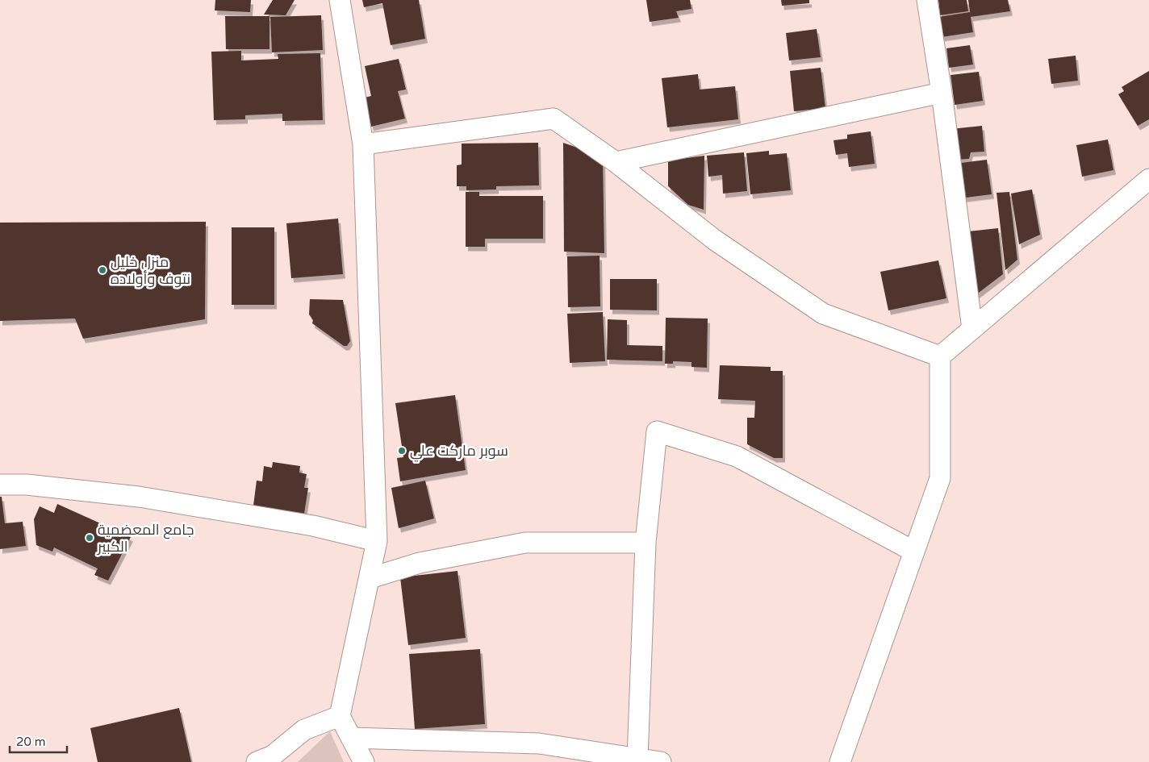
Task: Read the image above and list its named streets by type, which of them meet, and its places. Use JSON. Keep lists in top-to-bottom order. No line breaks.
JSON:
{"places":["منزل خليل نتوف وأولاده","سوبر ماركت علي","جامع المعضمية الكبير"],"scale_bar":"20 m"}
